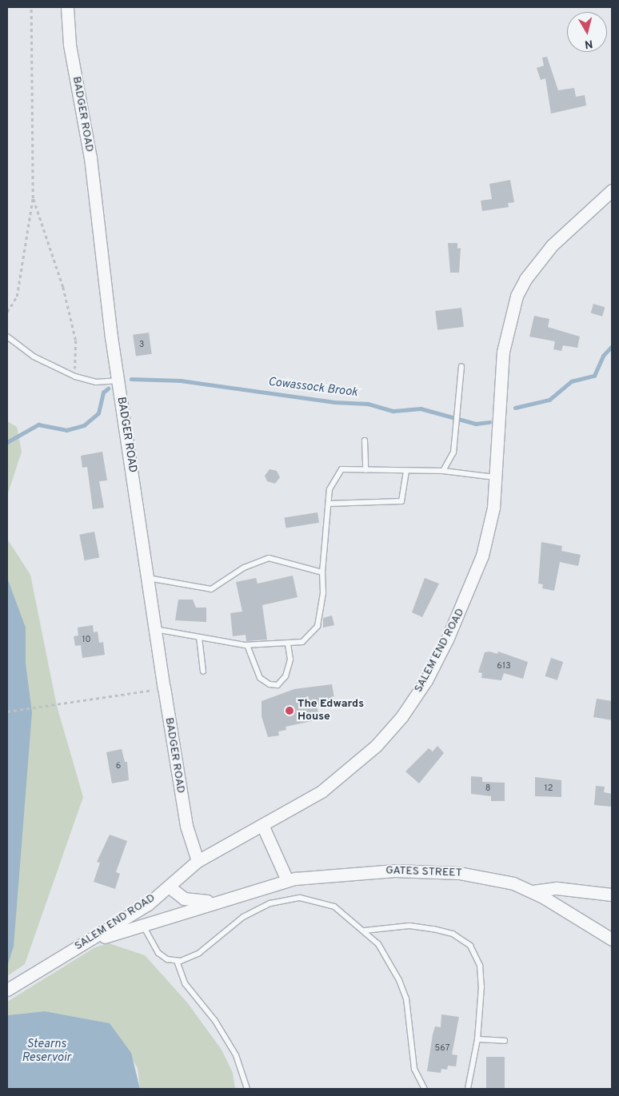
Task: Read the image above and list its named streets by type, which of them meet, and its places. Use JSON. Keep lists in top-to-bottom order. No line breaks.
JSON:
{"streets":{"street":["BADGER ROAD","SALEM END ROAD","GATES STREET"]},"crossings":[["BADGER ROAD","SALEM END ROAD"],["SALEM END ROAD","GATES STREET"]],"water":["Cowassock Brook","Stearns Reservoir"],"places":["The Edwards House"],"house_numbers":["3","10","613","6","8","12","567"],"north":"bottom"}
